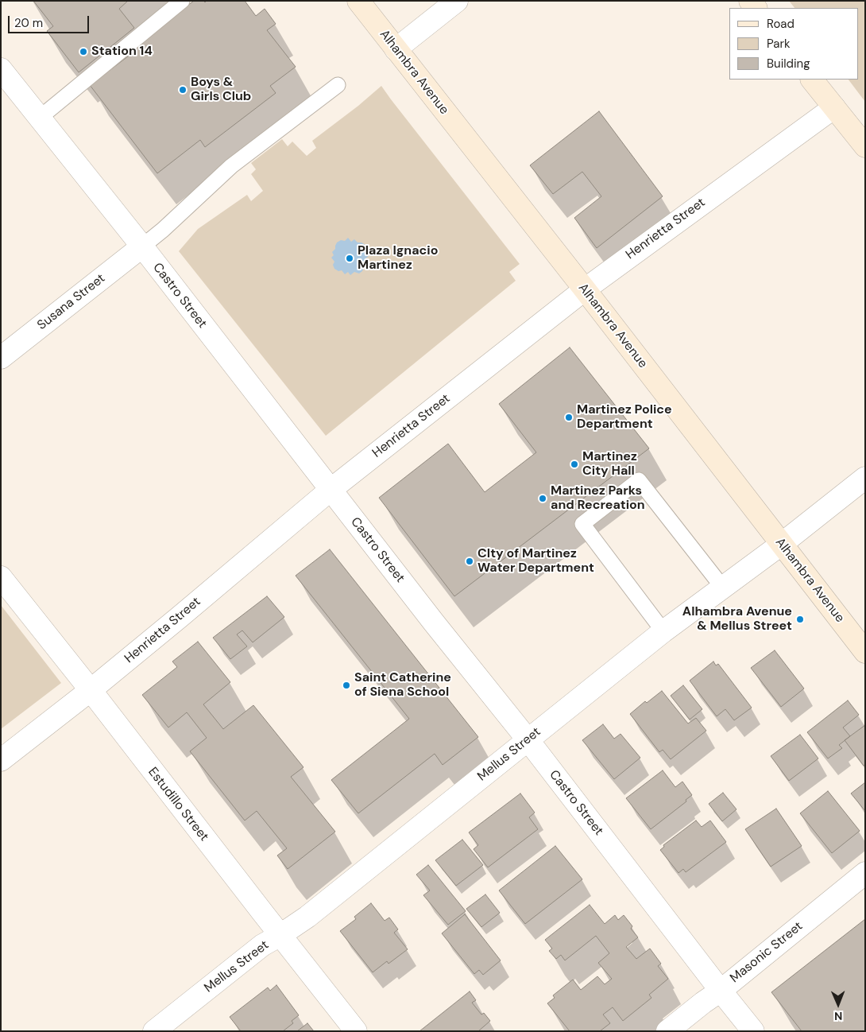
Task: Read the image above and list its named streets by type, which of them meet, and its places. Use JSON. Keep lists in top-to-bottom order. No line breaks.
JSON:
{"streets":{"main road":["Alhambra Avenue"],"street":["Henrietta Street","Castro Street","Susana Street","Mellus Street","Estudillo Street","Masonic Street"]},"crossings":[["Alhambra Avenue","Henrietta Street"],["Alhambra Avenue","Mellus Street"],["Henrietta Street","Castro Street"],["Henrietta Street","Estudillo Street"],["Castro Street","Susana Street"],["Castro Street","Mellus Street"],["Castro Street","Masonic Street"],["Mellus Street","Estudillo Street"]],"places":["Station 14","Boys & Girls Club","Plaza Ignacio Martinez","Martinez Police Department","Martinez City Hall","Martinez Parks and Recreation","CIty of Martinez Water Department","Alhambra Avenue & Mellus Street","Saint Catherine of Siena School"],"legend":["Road","Park","Building"],"scale_bar":"20 m","north":"bottom"}
